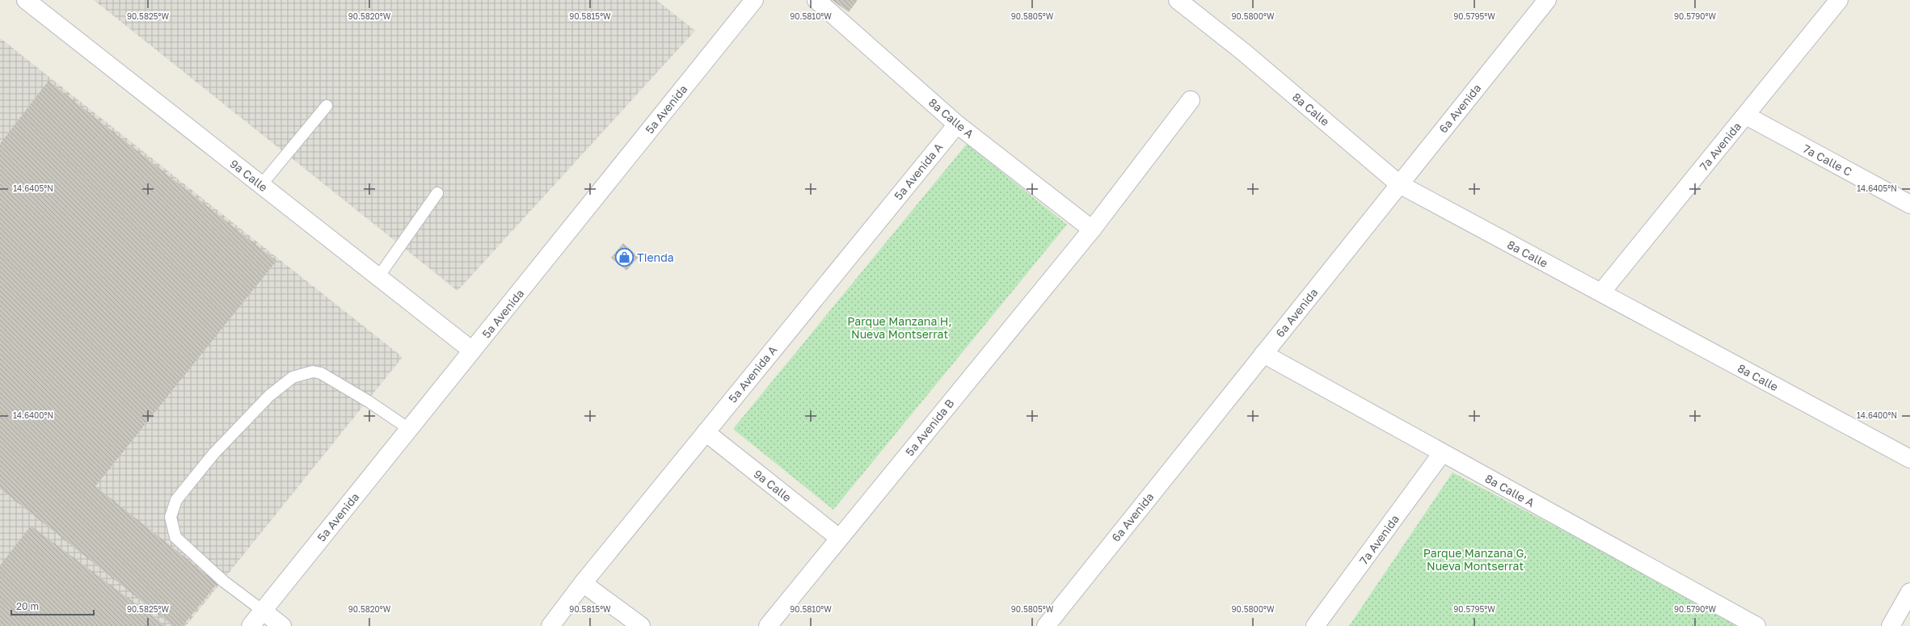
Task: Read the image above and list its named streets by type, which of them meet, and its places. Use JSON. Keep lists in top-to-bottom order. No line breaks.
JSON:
{"streets":{"street":["6a Avenida","5a Avenida","8a Calle","8a Calle A","7a Avenida","7a Calle C","5a Avenida A","9a Calle","5a Avenida B"]},"crossings":[["6a Avenida","8a Calle"],["6a Avenida","8a Calle A"],["5a Avenida","9a Calle"],["8a Calle","7a Avenida"],["8a Calle A","7a Avenida"],["8a Calle A","5a Avenida A"],["8a Calle A","5a Avenida B"],["7a Avenida","7a Calle C"],["5a Avenida A","9a Calle"],["9a Calle","5a Avenida B"]],"parks":["Parque Manzana H, Nueva Montserrat","Parque Manzana G, Nueva Montserrat"],"places":{"shop":["Tienda"]},"scale_bar":"20 m","coordinates":["90.5825°W","90.5820°W","90.5815°W","90.5810°W","90.5805°W","90.5800°W","90.5795°W","90.5790°W","14.6405°N","14.6400°N"]}
